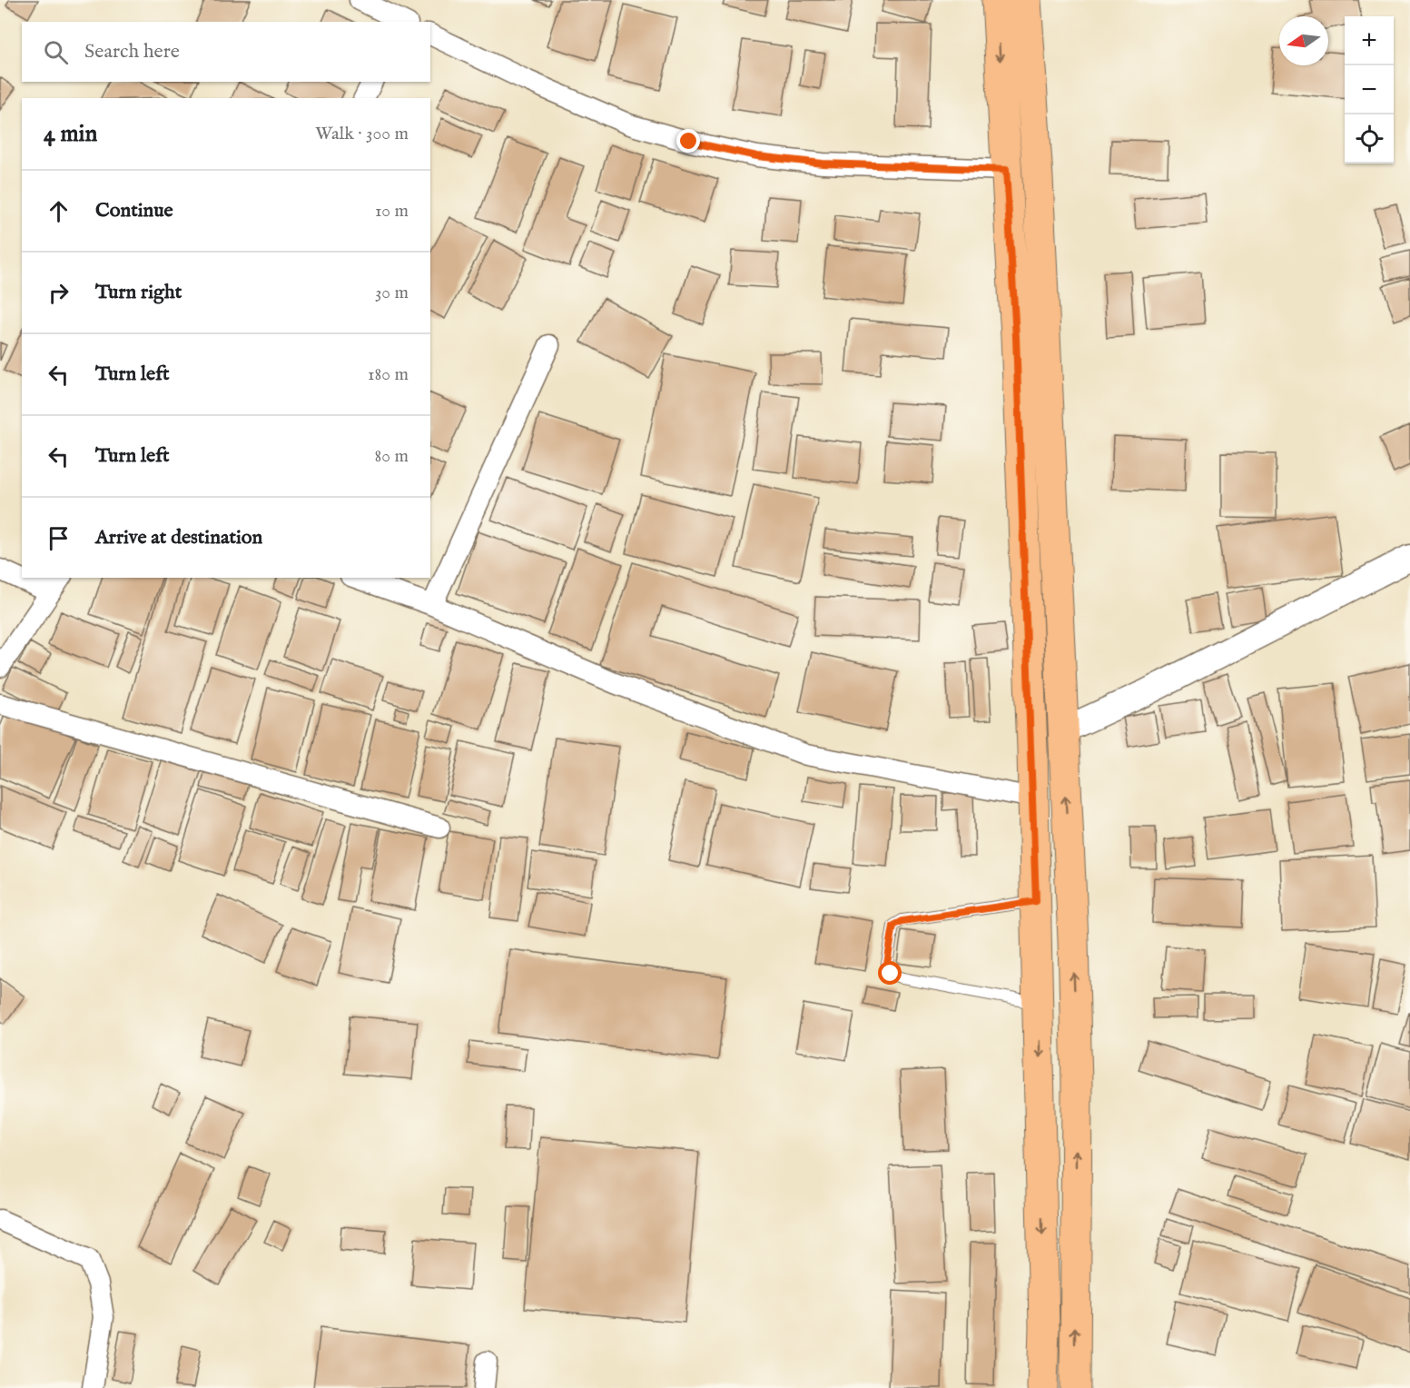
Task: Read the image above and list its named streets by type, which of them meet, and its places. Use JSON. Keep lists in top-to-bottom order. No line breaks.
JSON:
{"north":"left","page":{"map_buttons":["+","−"],"search":"Search here","heading":["4 min","Walk · 300 m"],"list":[["Continue","10 m"],["Turn right","30 m"],["Turn left","180 m"],["Turn left","80 m"],"Arrive at destination"]}}
